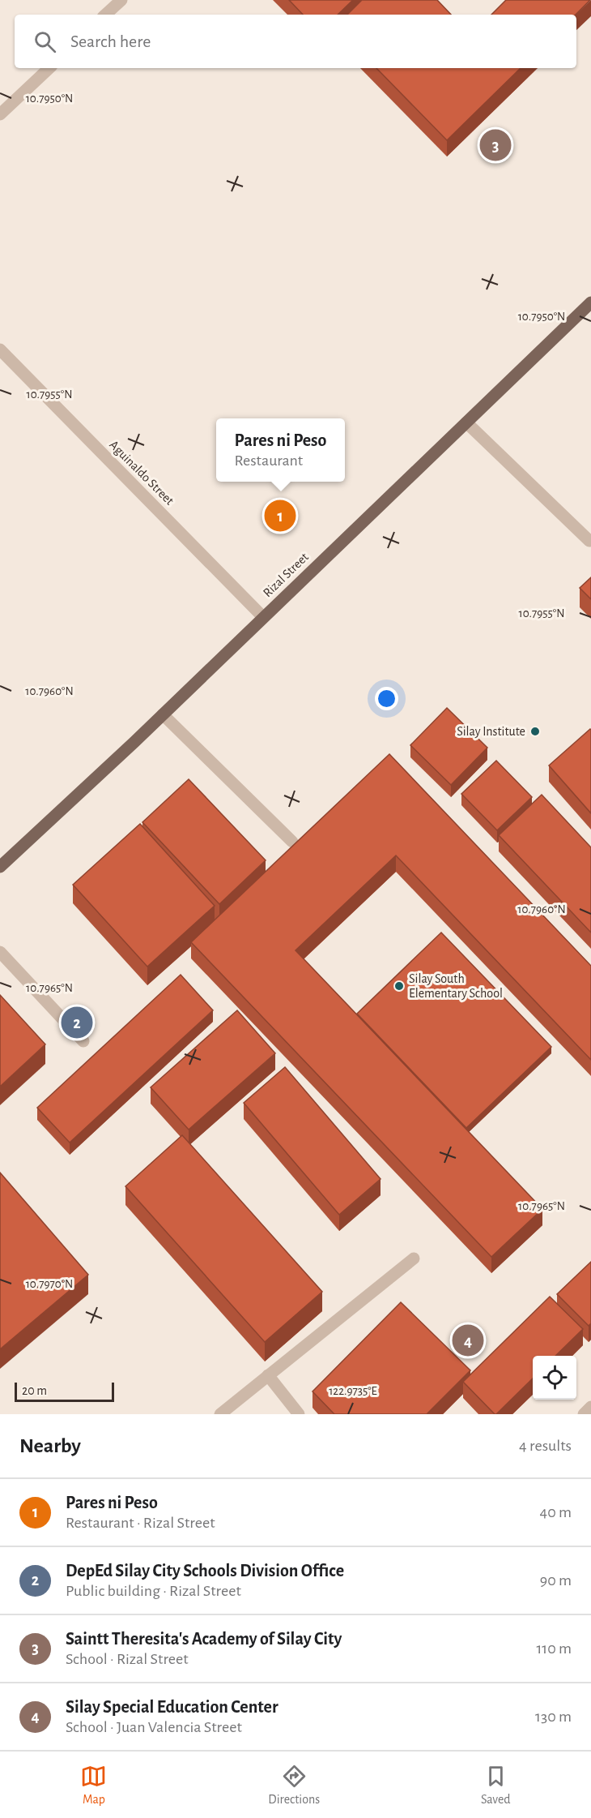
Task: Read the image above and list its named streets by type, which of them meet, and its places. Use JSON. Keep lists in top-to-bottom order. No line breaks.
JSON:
{"streets":{"main road":["Rizal Street"],"street":["Aguinaldo Street"]},"crossings":[["Aguinaldo Street","Rizal Street"]],"places":["Silay Institute","Silay South Elementary School"],"scale_bar":"20 m","page":{"search":"Search here","pins":["3","1","2","4"],"popup":["Pares ni Peso","Restaurant"],"scale":"20 m","heading":["Nearby","4 results"],"list":[{"mark":"1","name":"Pares ni Peso","note":"Restaurant · Rizal Street","value":"40 m"},{"mark":"2","name":"DepEd Silay City Schools Division Office","note":"Public building · Rizal Street","value":"90 m"},{"mark":"3","name":"Saintt Theresita's Academy of Silay City","note":"School · Rizal Street","value":"110 m"},{"mark":"4","name":"Silay Special Education Center","note":"School · Juan Valencia Street","value":"130 m"}],"nav":["Map","Directions","Saved"]},"coordinates":["10.7950°N","10.7955°N","10.7960°N","10.7965°N","10.7970°N","122.9735°E"]}
